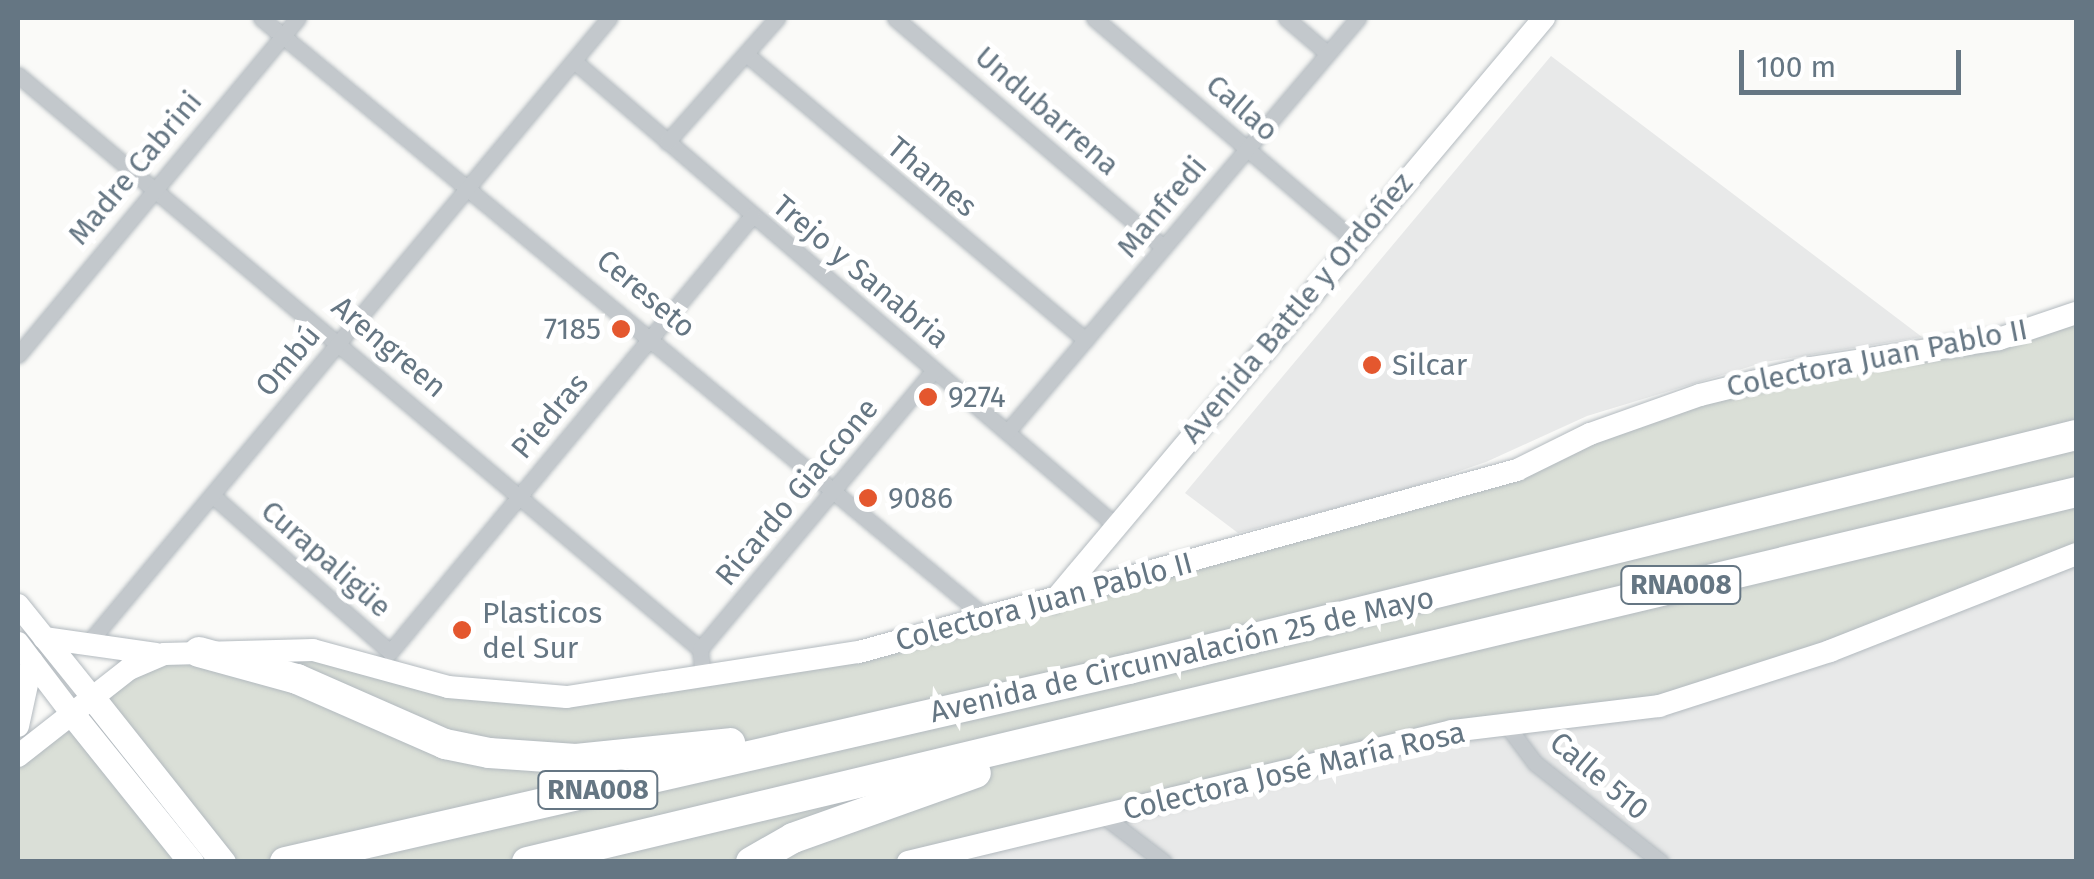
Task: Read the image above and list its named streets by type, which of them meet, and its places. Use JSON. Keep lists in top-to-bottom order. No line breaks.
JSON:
{"streets":{"highway":["RNA008","Avenida de Circunvalación 25 de Mayo"],"main road":["Avenida Battle y Ordoñez","Colectora Juan Pablo II","Colectora José María Rosa"],"street":["Callao","Undubarrena","Madre Cabrini","Thames","Manfredi","Trejo y Sanabria","Cereseto","Arengreen","Ombú","Piedras","Ricardo Giaccone","Curapaligüe","Calle 510"]},"crossings":[["Callao","Manfredi"],["Callao","Avenida Battle y Ordoñez"],["Undubarrena","Manfredi"],["Madre Cabrini","Cereseto"],["Madre Cabrini","Arengreen"],["Thames","Manfredi"],["Manfredi","Trejo y Sanabria"],["Trejo y Sanabria","Avenida Battle y Ordoñez"],["Trejo y Sanabria","Ombú"],["Trejo y Sanabria","Piedras"],["Trejo y Sanabria","Ricardo Giaccone"],["Cereseto","Colectora Juan Pablo II"],["Cereseto","Ombú"],["Cereseto","Piedras"],["Cereseto","Ricardo Giaccone"],["Avenida Battle y Ordoñez","Colectora Juan Pablo II"],["Arengreen","Ombú"],["Arengreen","Piedras"],["Arengreen","Ricardo Giaccone"],["Colectora Juan Pablo II","Piedras"],["Colectora Juan Pablo II","Curapaligüe"],["Ombú","Curapaligüe"],["Piedras","Curapaligüe"],["Colectora José María Rosa","Calle 510"]],"places":["7185","Silcar","9274","9086","Plasticos del Sur"],"scale_bar":"100 m"}
